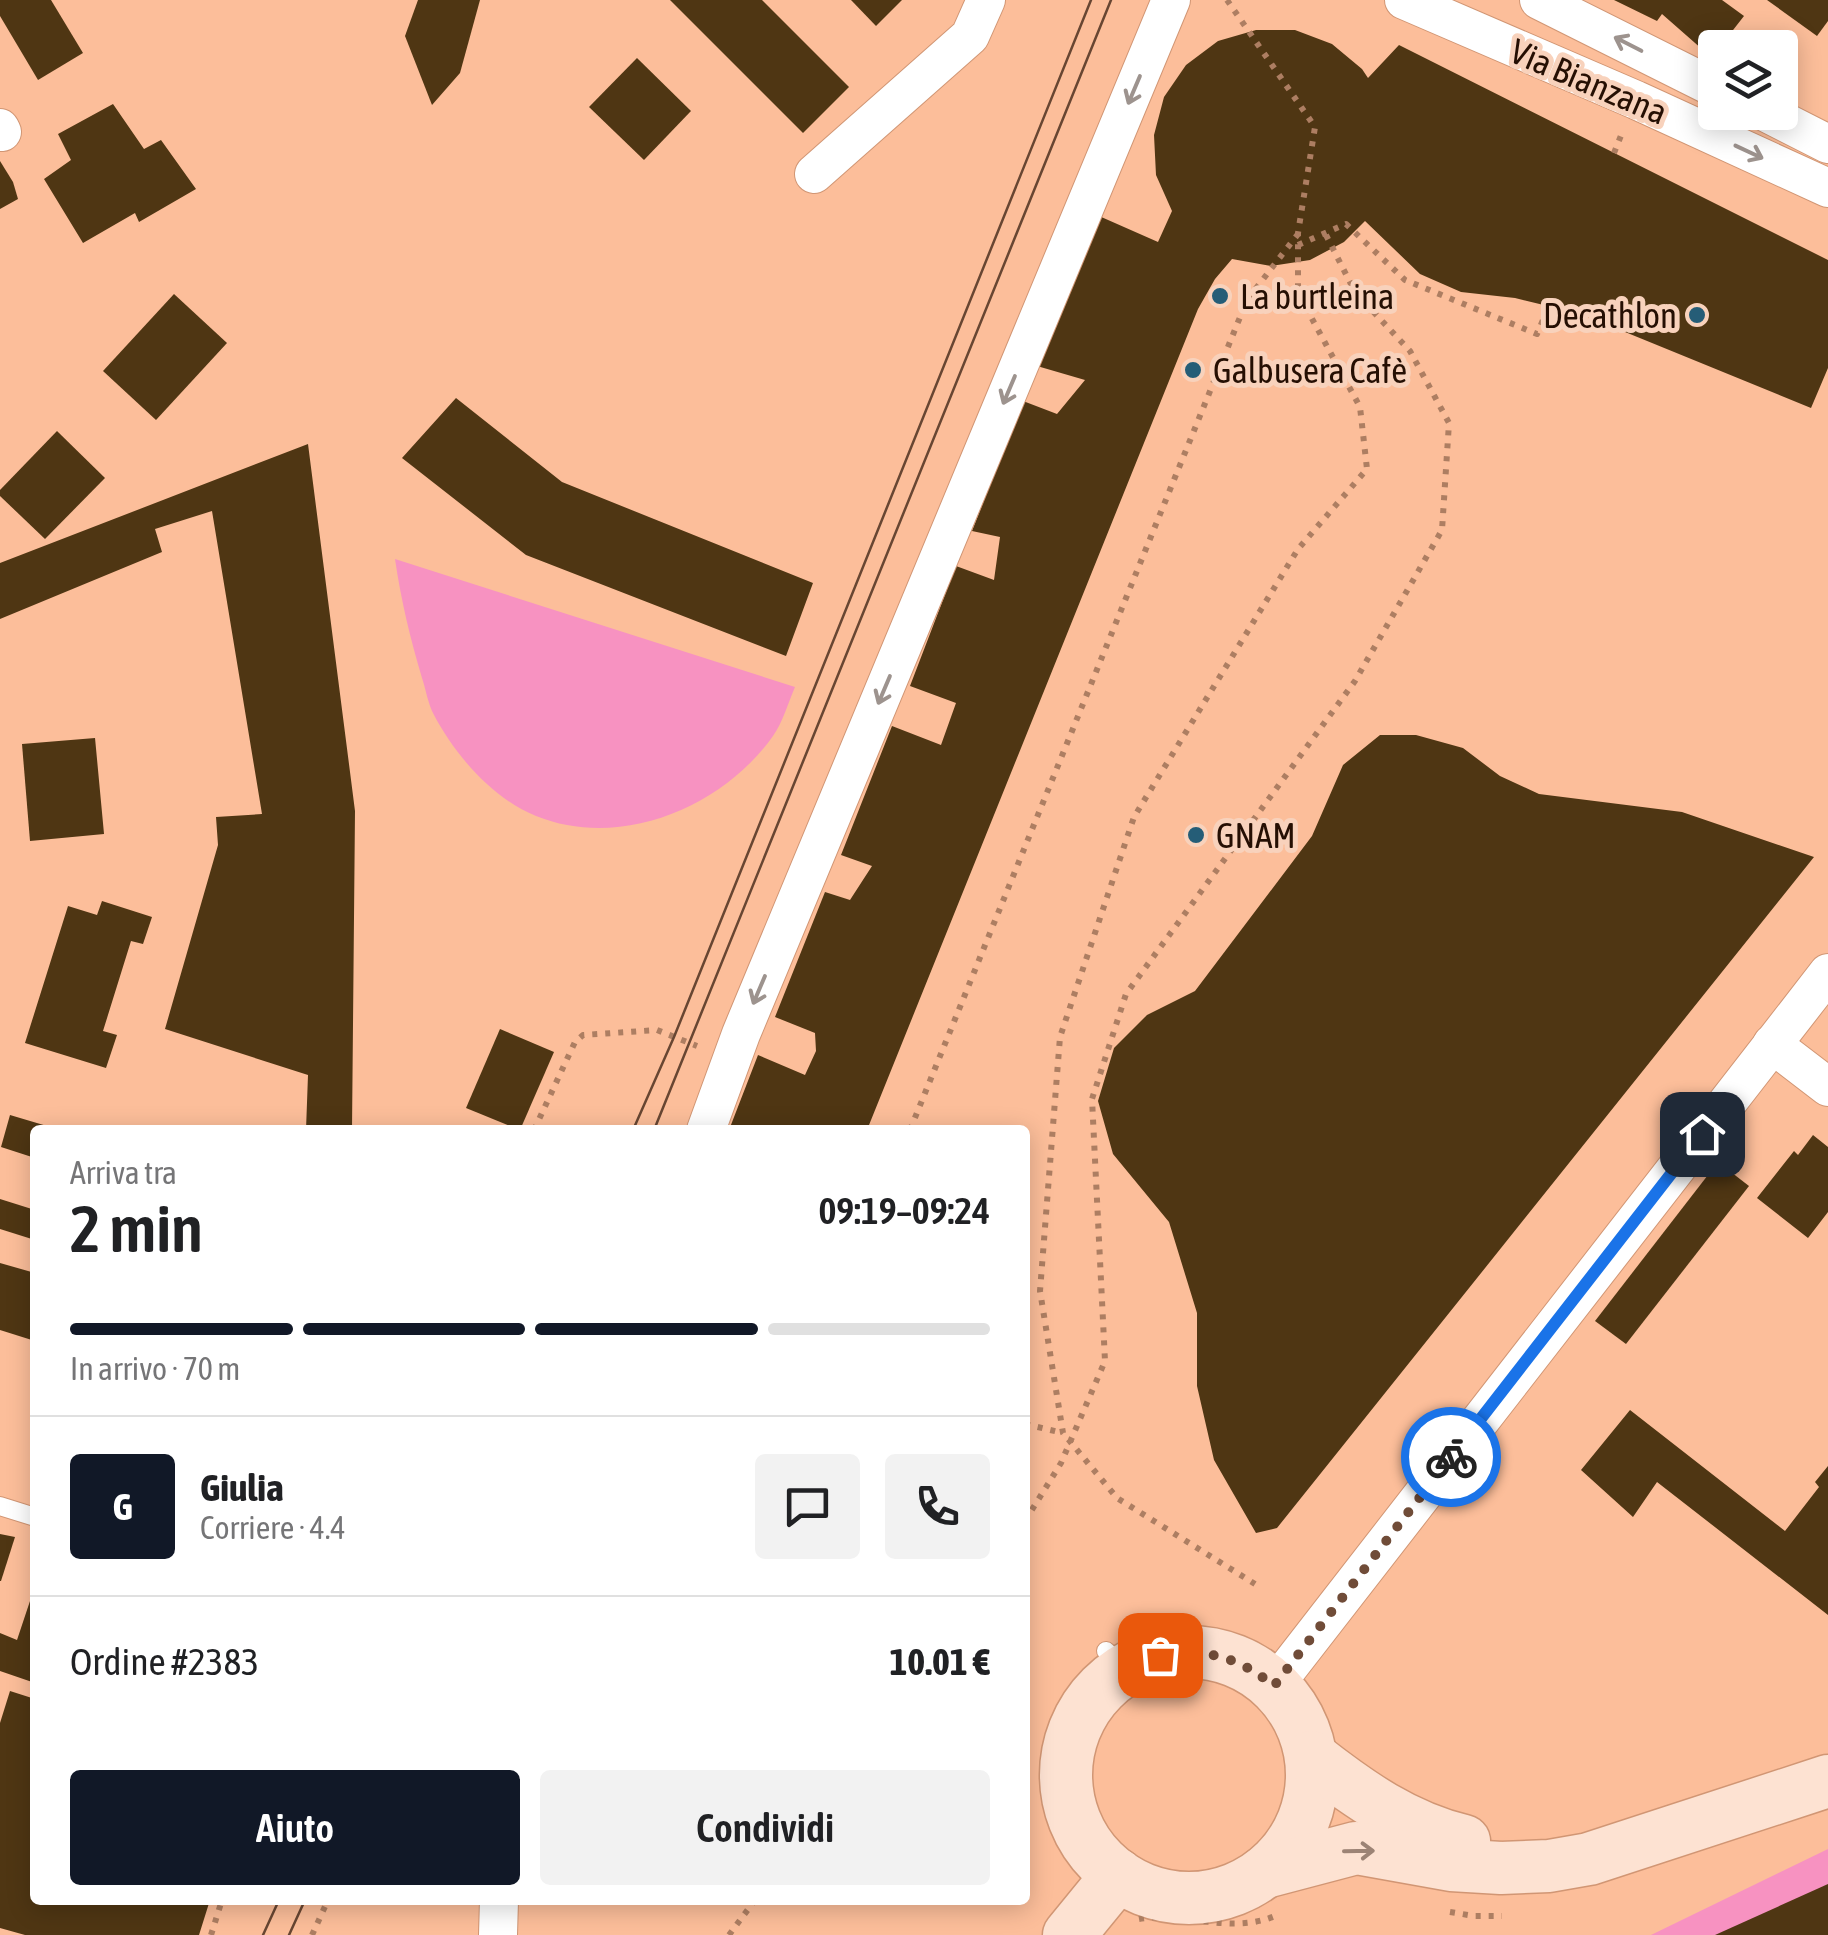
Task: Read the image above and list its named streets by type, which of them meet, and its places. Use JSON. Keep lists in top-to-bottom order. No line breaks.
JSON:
{"streets":{"street":["Via Bianzana"]},"places":["La burtleina","Decathlon","Galbusera Cafè","GNAM"],"page":{"heading":["2 min","Arriva tra","09:19–09:24"],"panel":["Giulia","Corriere · 4.4","Ordine #2383","10.01 €"],"bar":"In arrivo · 70 m","round":"G","buttons":["Aiuto","Condividi"]}}
